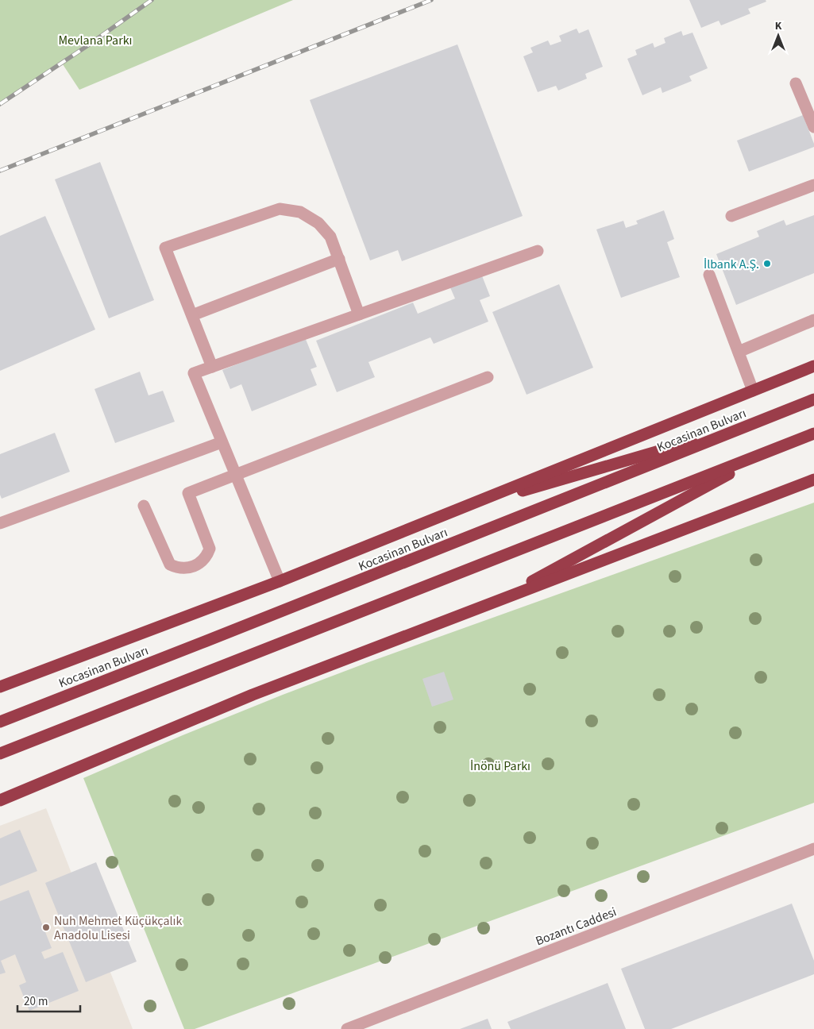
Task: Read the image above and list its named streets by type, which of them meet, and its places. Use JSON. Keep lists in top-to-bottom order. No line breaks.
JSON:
{"streets":{"highway":["Kocasinan Bulvarı"],"street":["Bozantı Caddesi"]},"parks":["Mevlana Parkı","İnönü Parkı"],"places":["İlbank A.Ş.","Nuh Mehmet Küçükçalık Anadolu Lisesi"],"scale_bar":"20 m","north":"top"}
